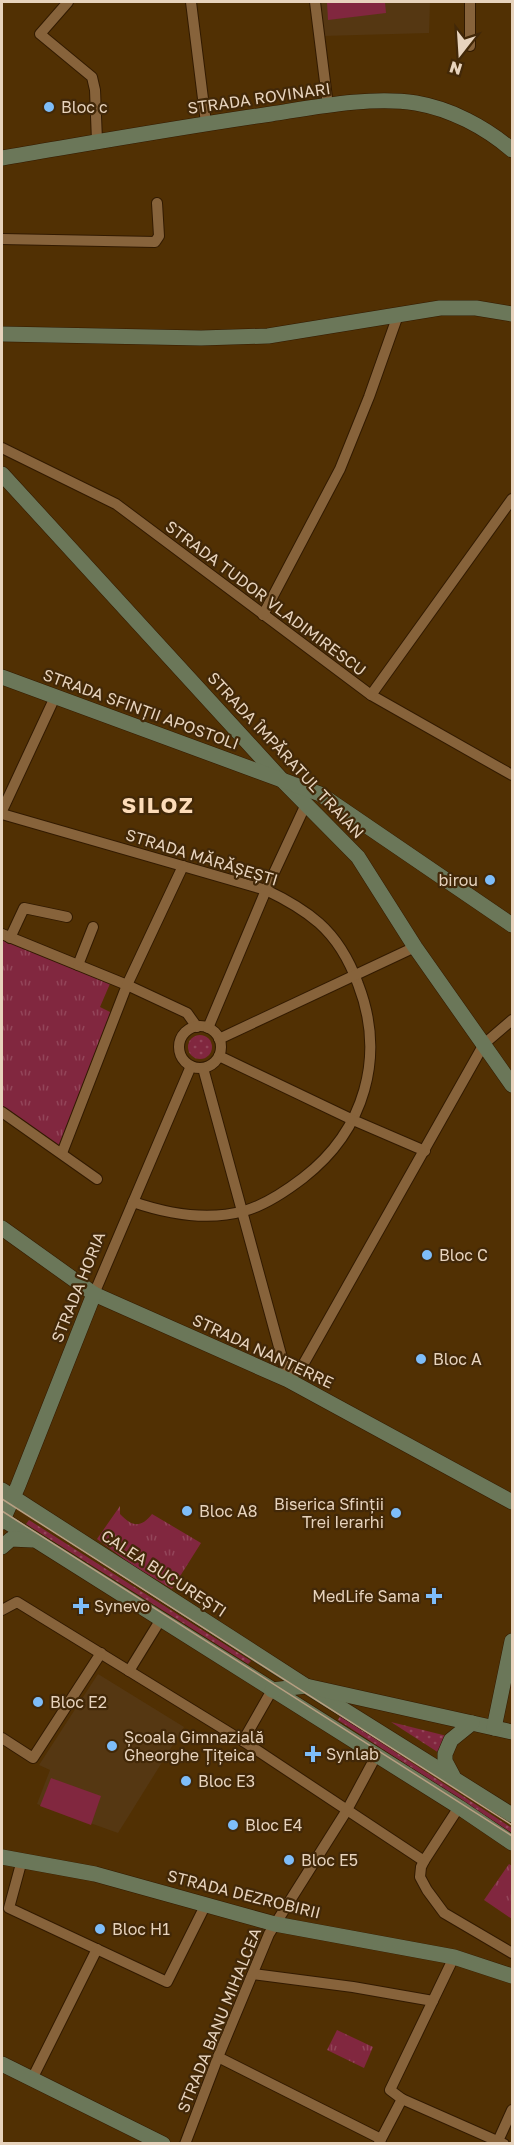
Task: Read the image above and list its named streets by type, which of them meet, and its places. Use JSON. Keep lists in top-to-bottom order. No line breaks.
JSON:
{"streets":{"street":["STRADA ROVINARI","STRADA TUDOR VLADIMIRESCU","STRADA SFINȚII APOSTOLI","STRADA ÎMPĂRATUL TRAIAN","STRADA MĂRĂȘEȘTI","STRADA HORIA","STRADA NANTERRE","CALEA BUCUREȘTI","STRADA DEZROBIRII","STRADA BANU MIHALCEA"]},"crossings":[["STRADA SFINȚII APOSTOLI","STRADA ÎMPĂRATUL TRAIAN"],["STRADA MĂRĂȘEȘTI","STRADA HORIA"],["STRADA HORIA","STRADA NANTERRE"],["STRADA HORIA","CALEA BUCUREȘTI"],["STRADA DEZROBIRII","STRADA BANU MIHALCEA"]],"districts":["SILOZ"],"places":{"other":["Bloc c","birou","Bloc C","Bloc A","Bloc A8","Biserica Sfinții Trei Ierarhi","Bloc E2","Școala Gimnazială Gheorghe Țițeica","Bloc E3","Bloc E4","Bloc E5","Bloc H1"],"health":["MedLife Sama","Synevo","Synlab"]},"north":"bottom"}
